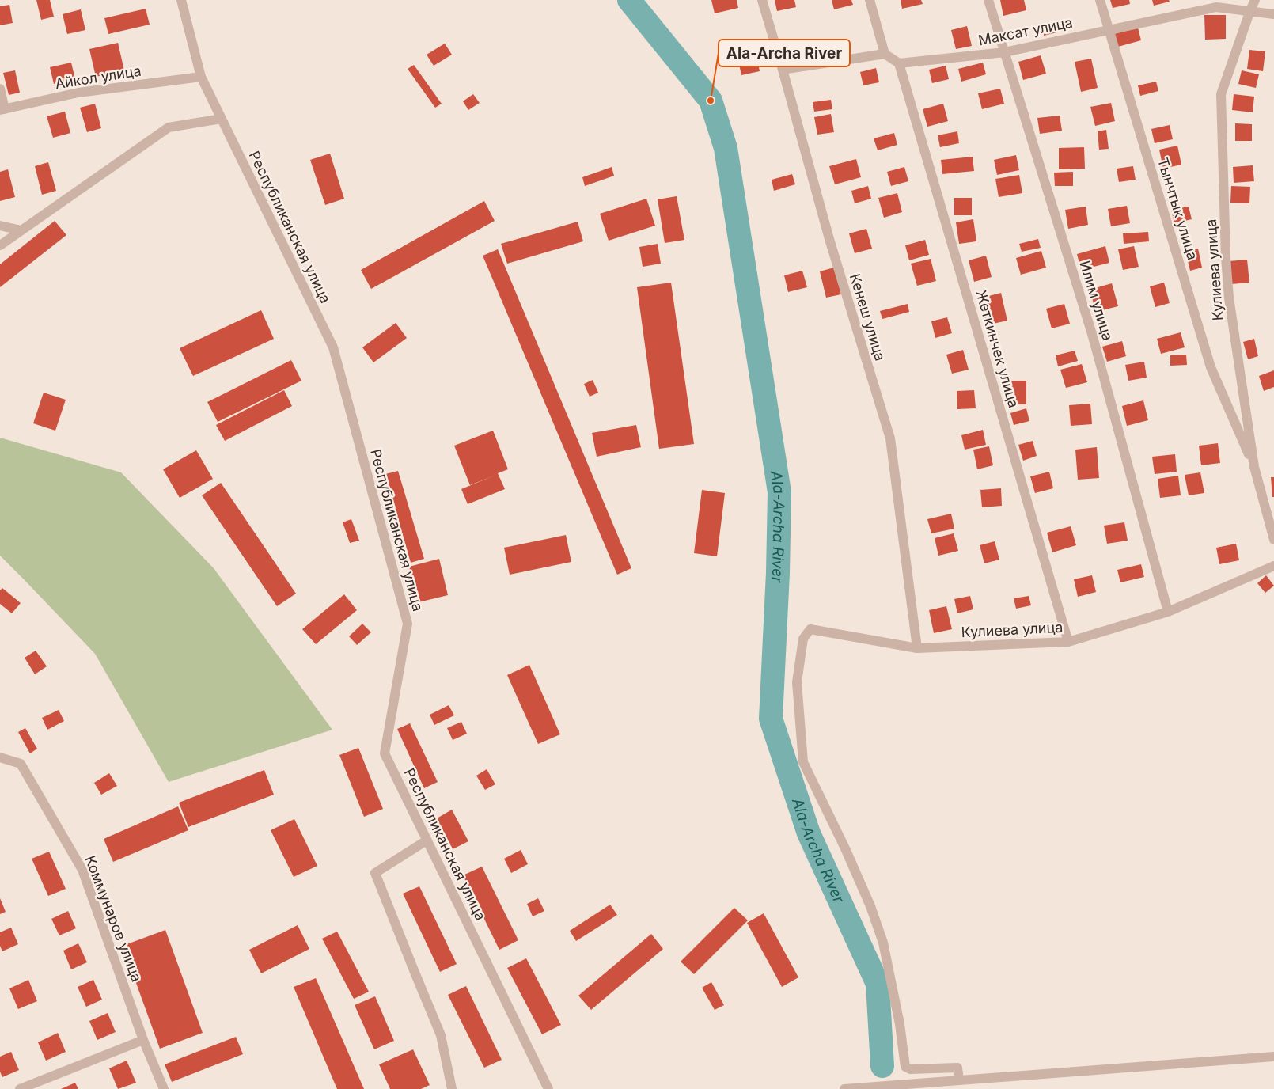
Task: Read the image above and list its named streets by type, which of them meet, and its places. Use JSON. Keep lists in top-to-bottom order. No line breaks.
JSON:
{"streets":{"street":["Максат улица","Айкол улица","Тынчтык улица","Республиканская улица","Кулиева улица","Илим улица","Кенеш улица","Жеткинчек улица","Коммунаров улица"]},"crossings":[["Максат улица","Тынчтык улица"],["Максат улица","Кулиева улица"],["Максат улица","Илим улица"],["Максат улица","Жеткинчек улица"],["Айкол улица","Республиканская улица"],["Тынчтык улица","Кулиева улица"],["Кулиева улица","Илим улица"],["Кулиева улица","Кенеш улица"],["Кулиева улица","Жеткинчек улица"]],"water":["Ala-Archa River"],"places":["Ala-Archa River"]}
